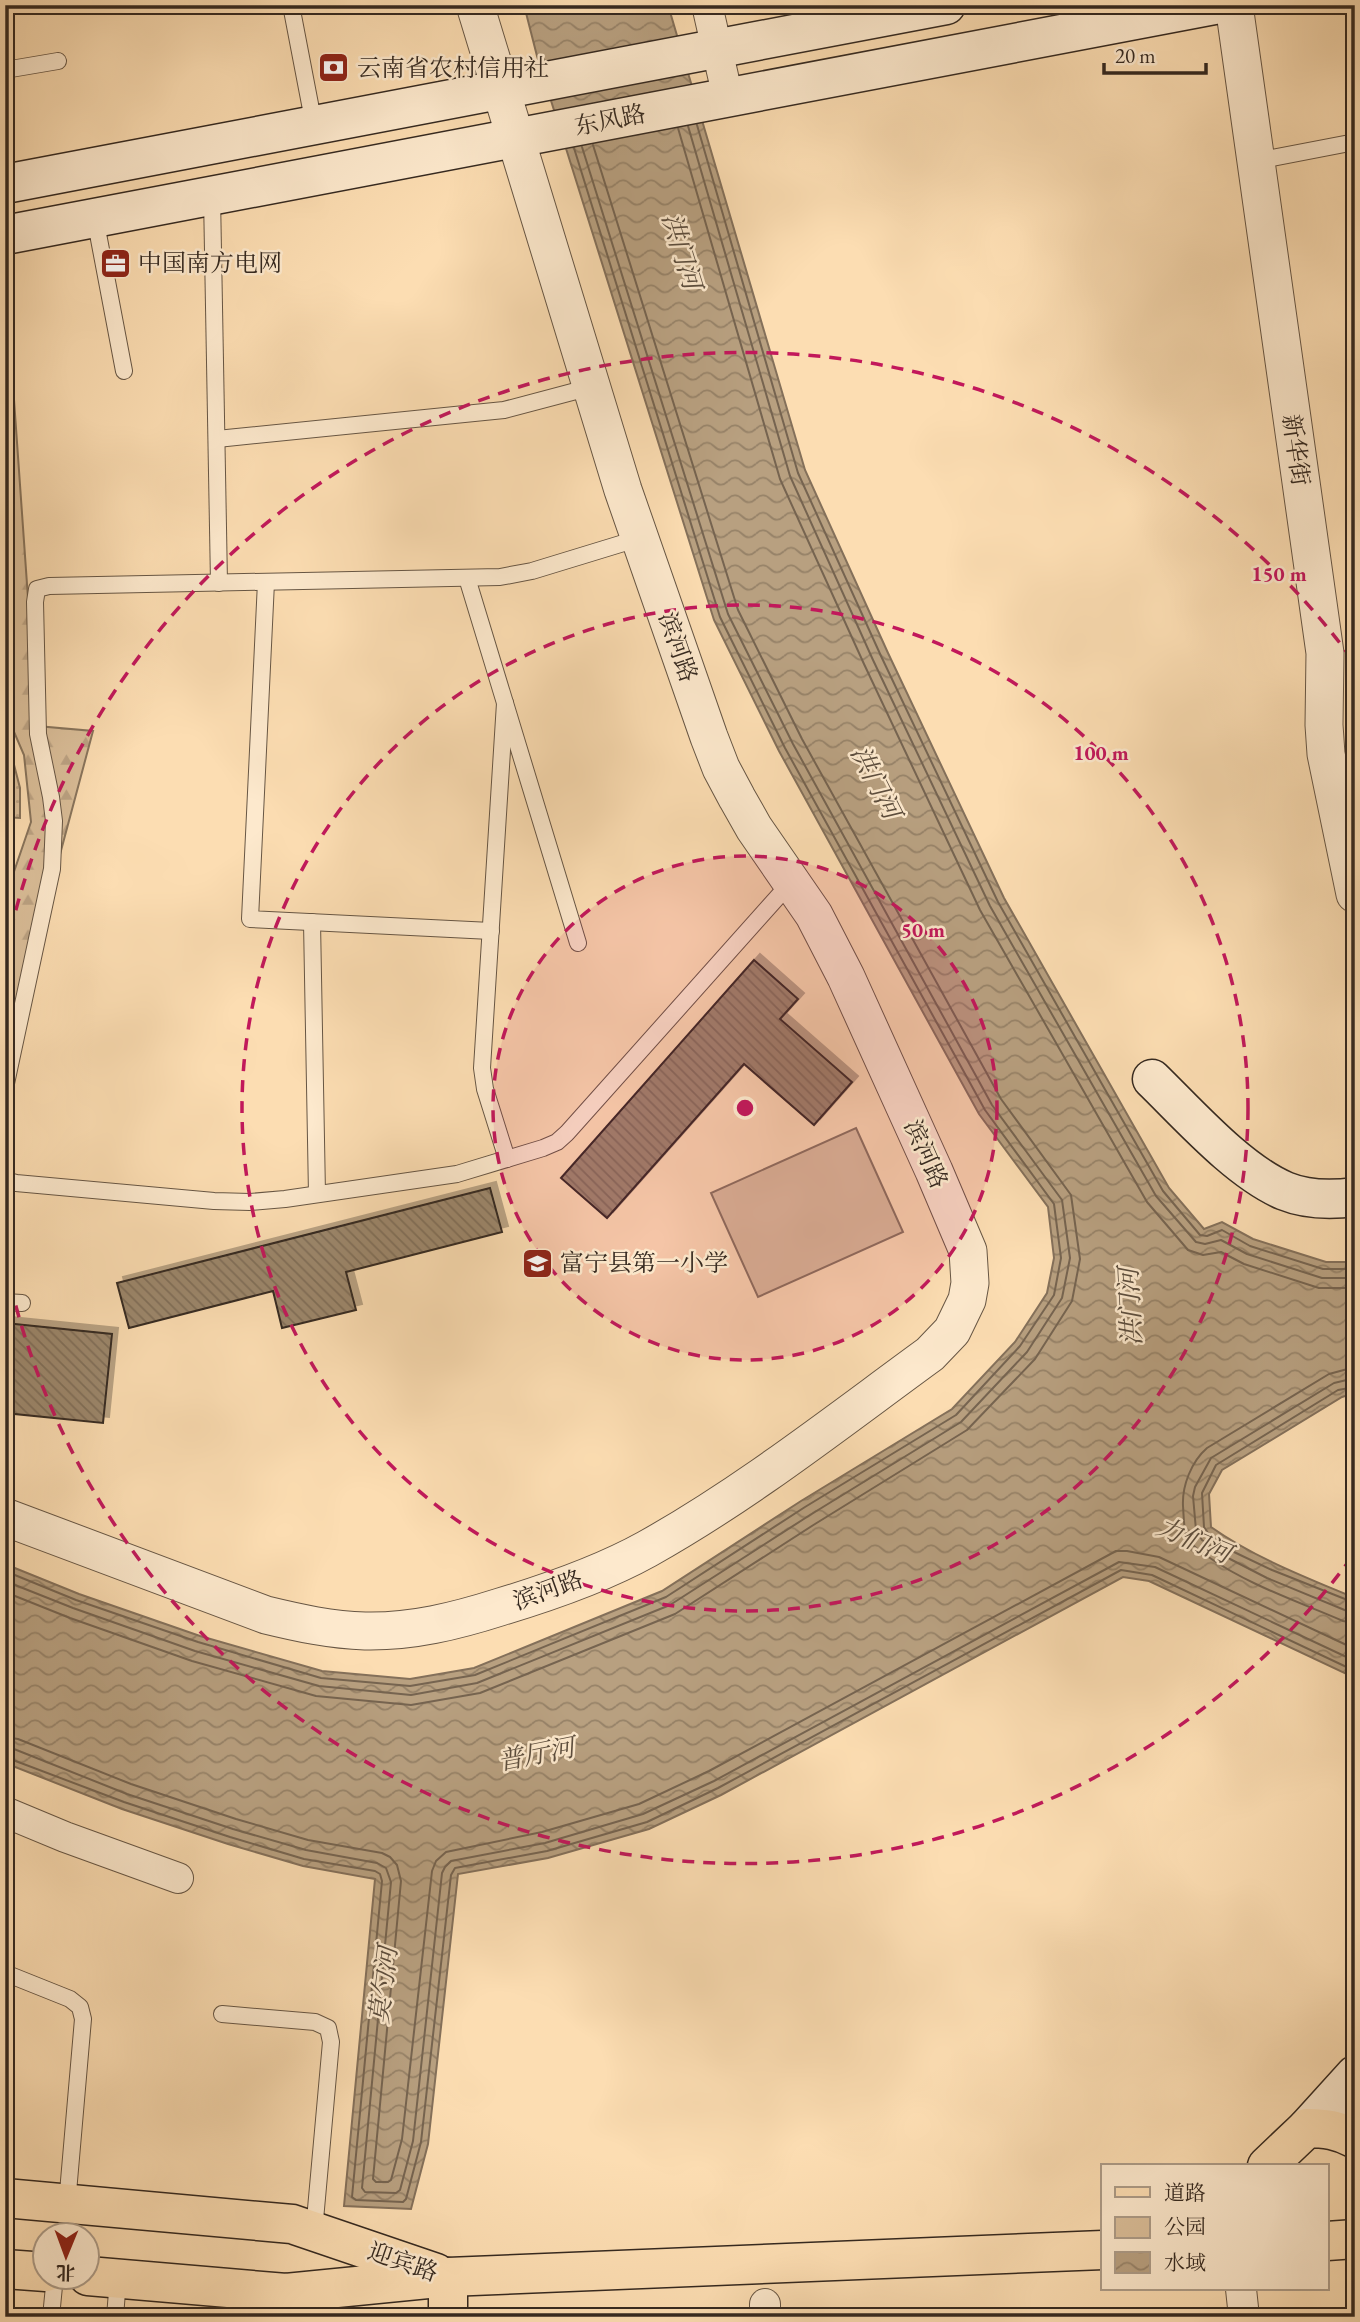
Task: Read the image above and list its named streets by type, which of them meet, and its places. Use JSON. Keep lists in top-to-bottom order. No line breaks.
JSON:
{"streets":{"main road":["东风路","迎宾路"],"street":["新华街","滨河路"]},"crossings":[["东风路","滨河路"]],"water":["洪门河","力们河","普厅河","莫勺河"],"places":{"bank":["云南省农村信用社"],"office":["中国南方电网"],"school or university":["富宁县第一小学"]},"legend":["道路","公园","水域"],"scale_bar":"20 m","north":"bottom","rings":["150 m","100 m","50 m"]}
